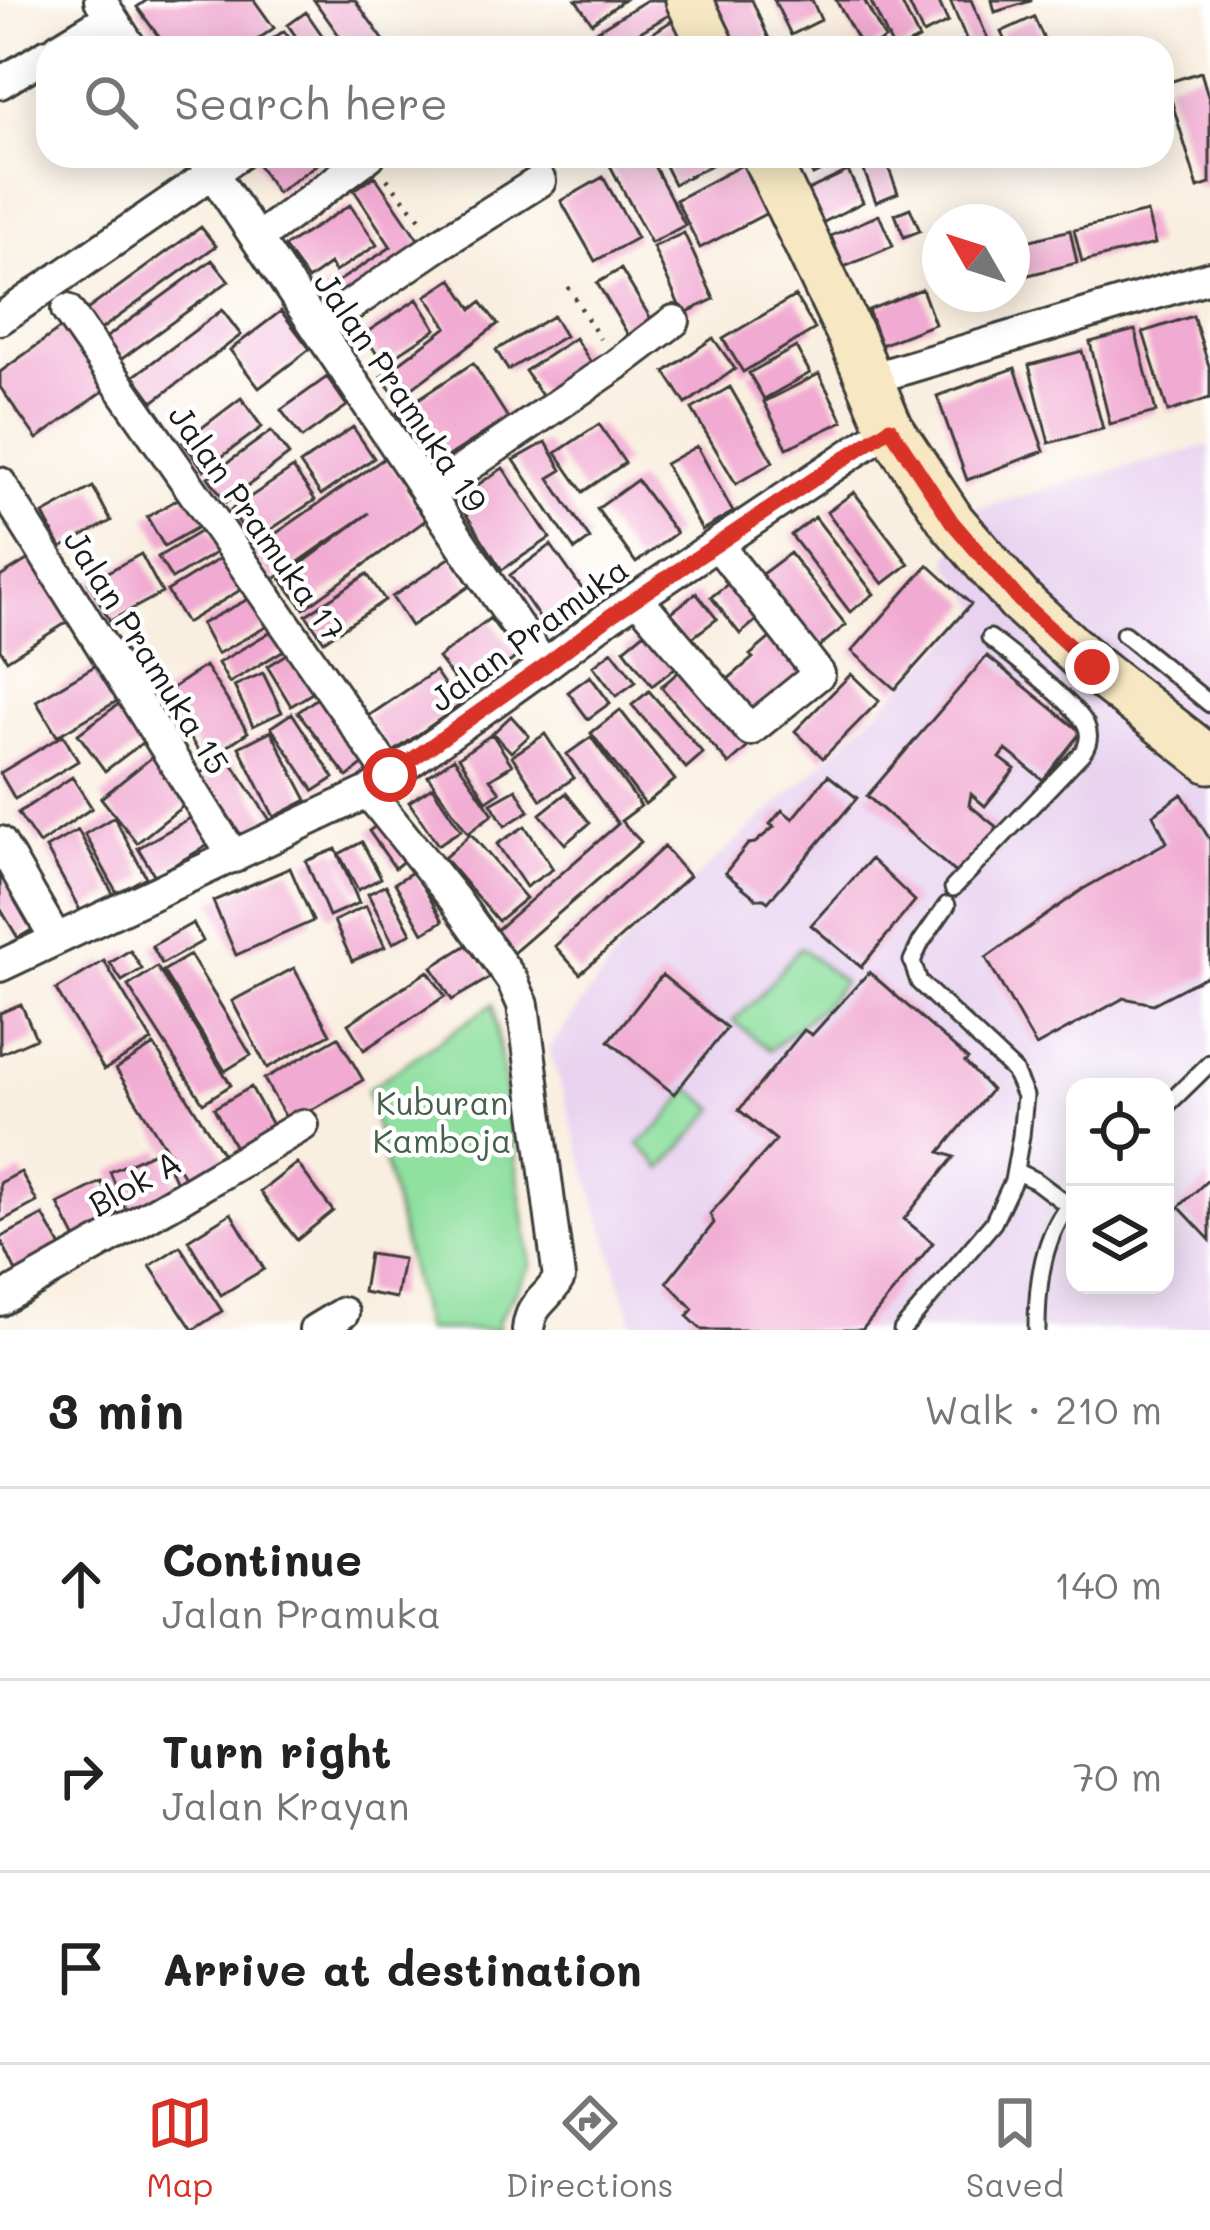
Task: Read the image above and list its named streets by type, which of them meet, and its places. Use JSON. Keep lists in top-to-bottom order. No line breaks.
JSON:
{"streets":{"street":["Jalan Pramuka 19","Jalan Pramuka 17","Jalan Pramuka","Jalan Pramuka 15","Blok A"]},"crossings":[["Jalan Pramuka 19","Jalan Pramuka"],["Jalan Pramuka 17","Jalan Pramuka"],["Jalan Pramuka","Jalan Pramuka 15"]],"parks":["Kuburan Kamboja"],"north":"top left","page":{"search":"Search here","heading":["3 min","Walk · 210 m"],"list":[["Continue","Jalan Pramuka","140 m"],["Turn right","Jalan Krayan","70 m"],"Arrive at destination"],"nav":["Map","Directions","Saved"]}}
